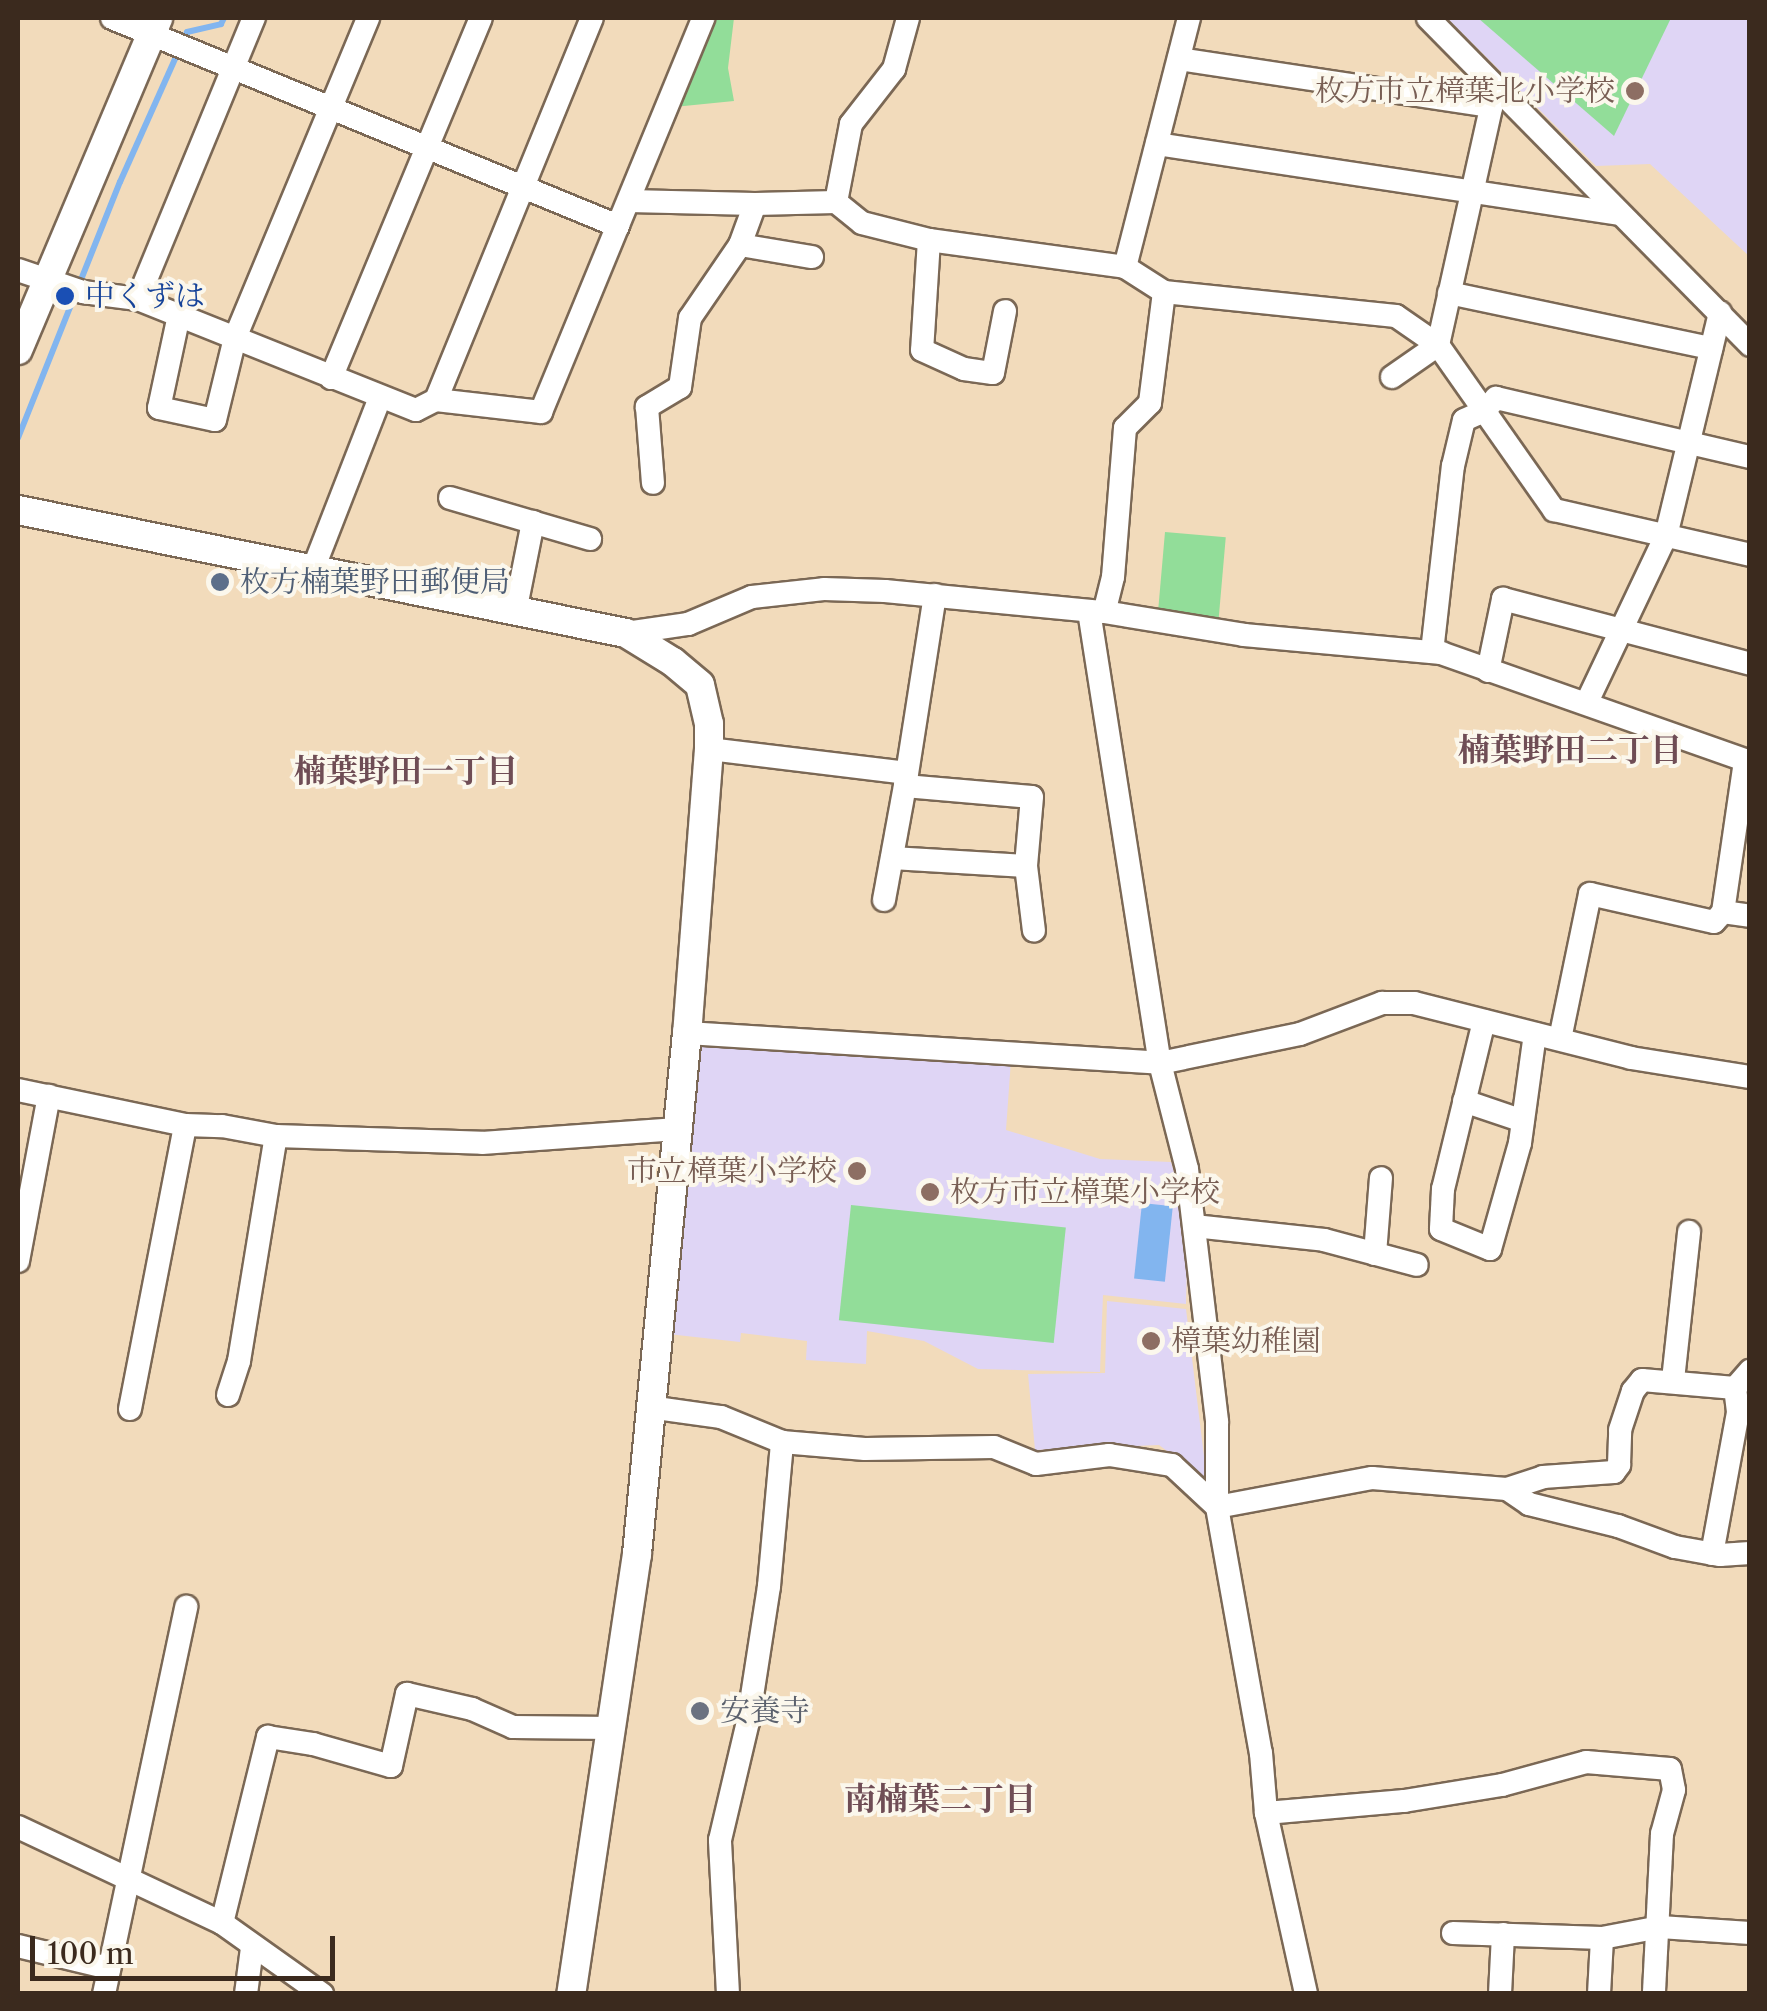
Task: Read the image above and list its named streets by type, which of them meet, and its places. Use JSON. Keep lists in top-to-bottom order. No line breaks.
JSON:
{"districts":["楠葉野田二丁目","楠葉野田一丁目","南楠葉二丁目"],"places":["枚方市立樟葉北小学校","中くずは","枚方楠葉野田郵便局","市立樟葉小学校","枚方市立樟葉小学校","樟葉幼稚園","安養寺"],"scale_bar":"100 m"}
